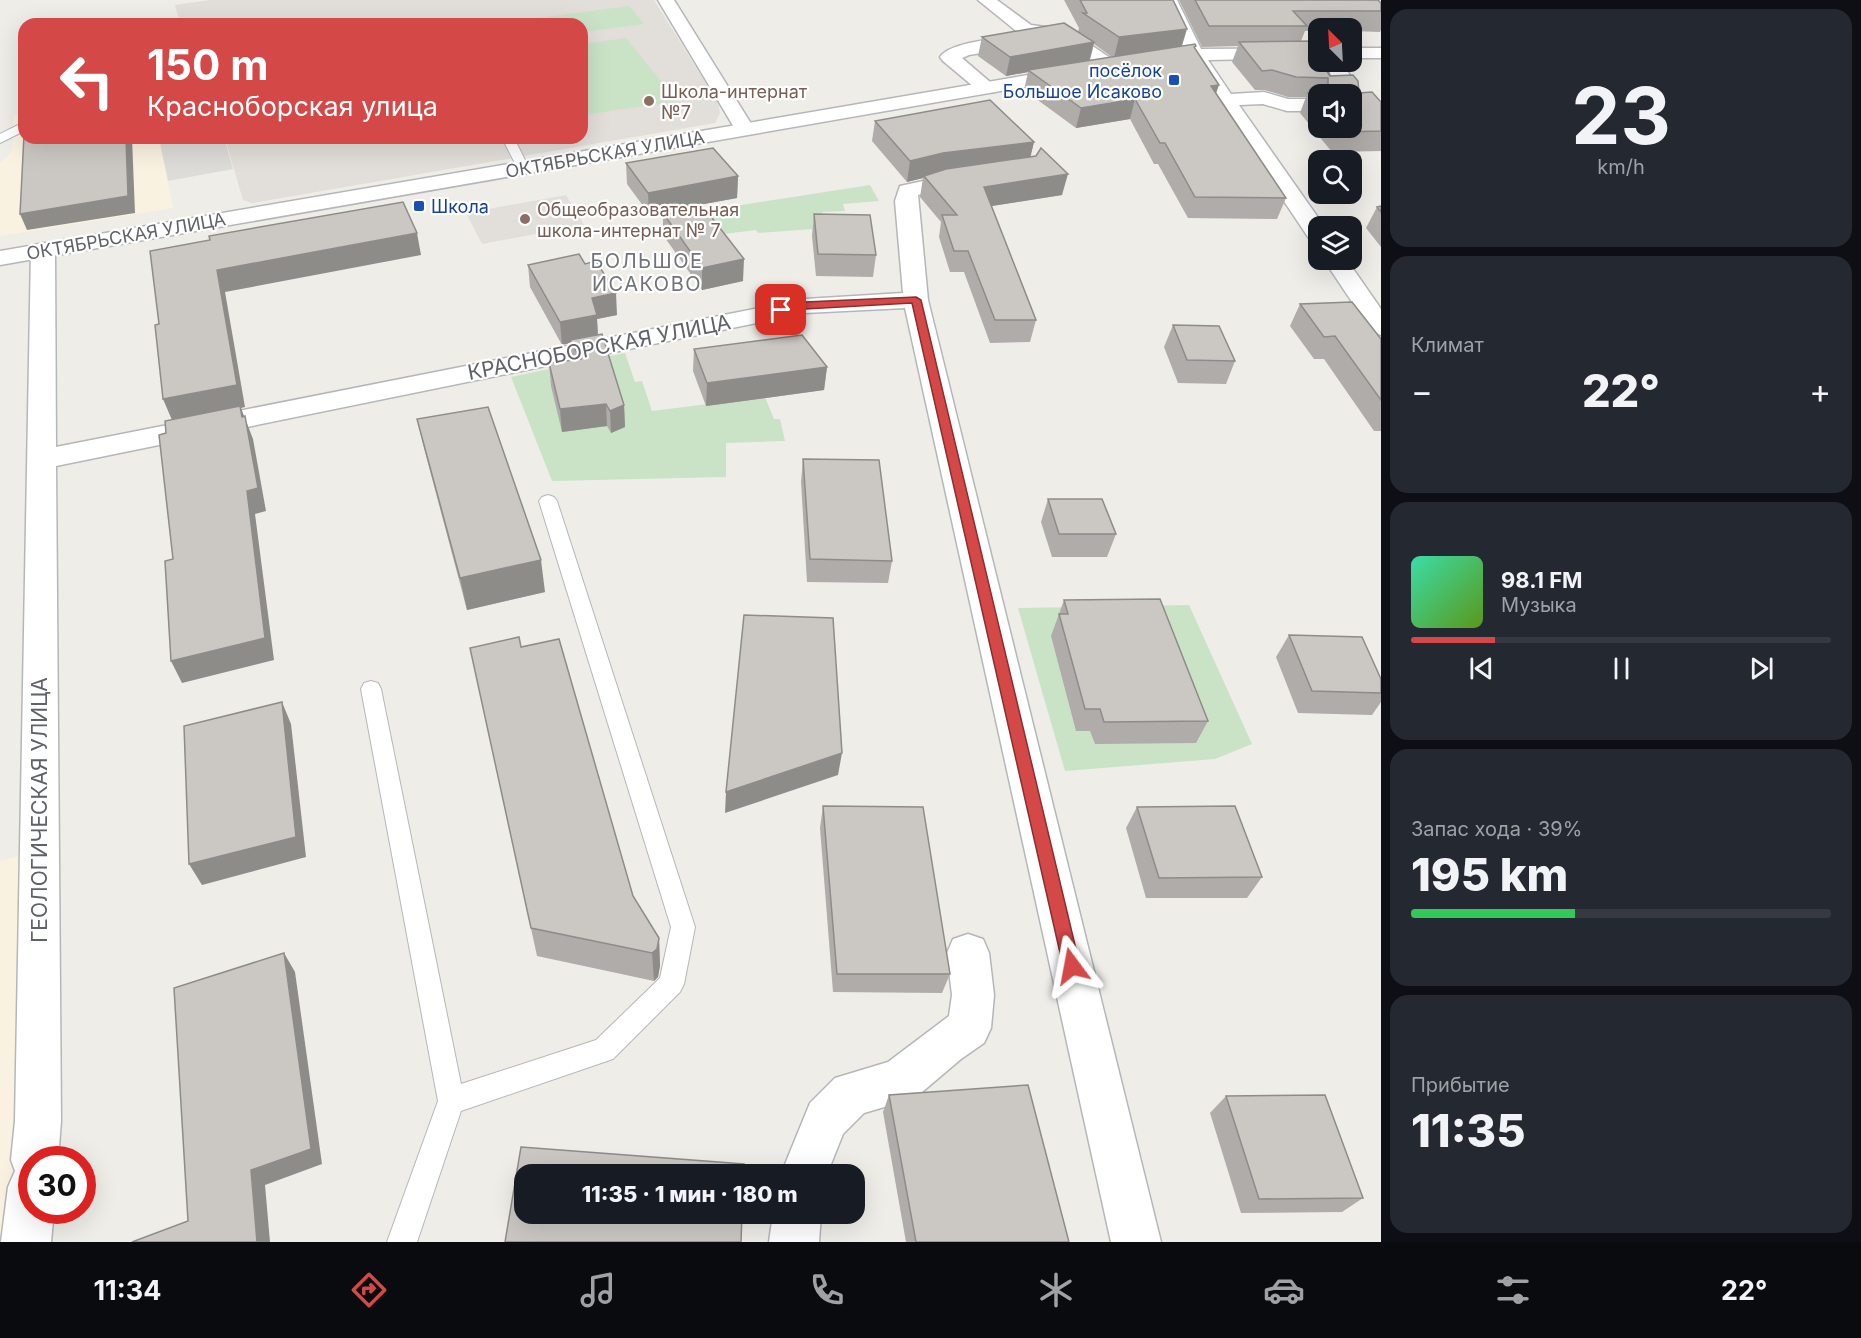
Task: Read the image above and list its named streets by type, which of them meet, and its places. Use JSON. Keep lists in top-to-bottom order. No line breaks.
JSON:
{"streets":{"street":["ОКТЯБРЬСКАЯ УЛИЦА","КРАСНОБОРСКАЯ УЛИЦА","ГЕОЛОГИЧЕСКАЯ УЛИЦА"]},"crossings":[["ОКТЯБРЬСКАЯ УЛИЦА","ГЕОЛОГИЧЕСКАЯ УЛИЦА"],["КРАСНОБОРСКАЯ УЛИЦА","ГЕОЛОГИЧЕСКАЯ УЛИЦА"]],"districts":["БОЛЬШОЕ ИСАКОВО"],"places":{"transit":["посёлок Большое Исаково","Школа"],"other":["Школа-интернат №7","Общеобразовательная школа-интернат № 7"]},"north":"top left","page":{"tile":[["23","km/h"],"Климат",["Запас хода · 39%","195 km"],["Прибытие","11:35"]],"turn":["150 m","Красноборская улица"],"heat":["−","22°","+"],"song":["98.1 FM","Музыка"],"limit":"30","trip":"11:35 · 1 мин · 180 m","tabs":["11:34","22°"]}}
